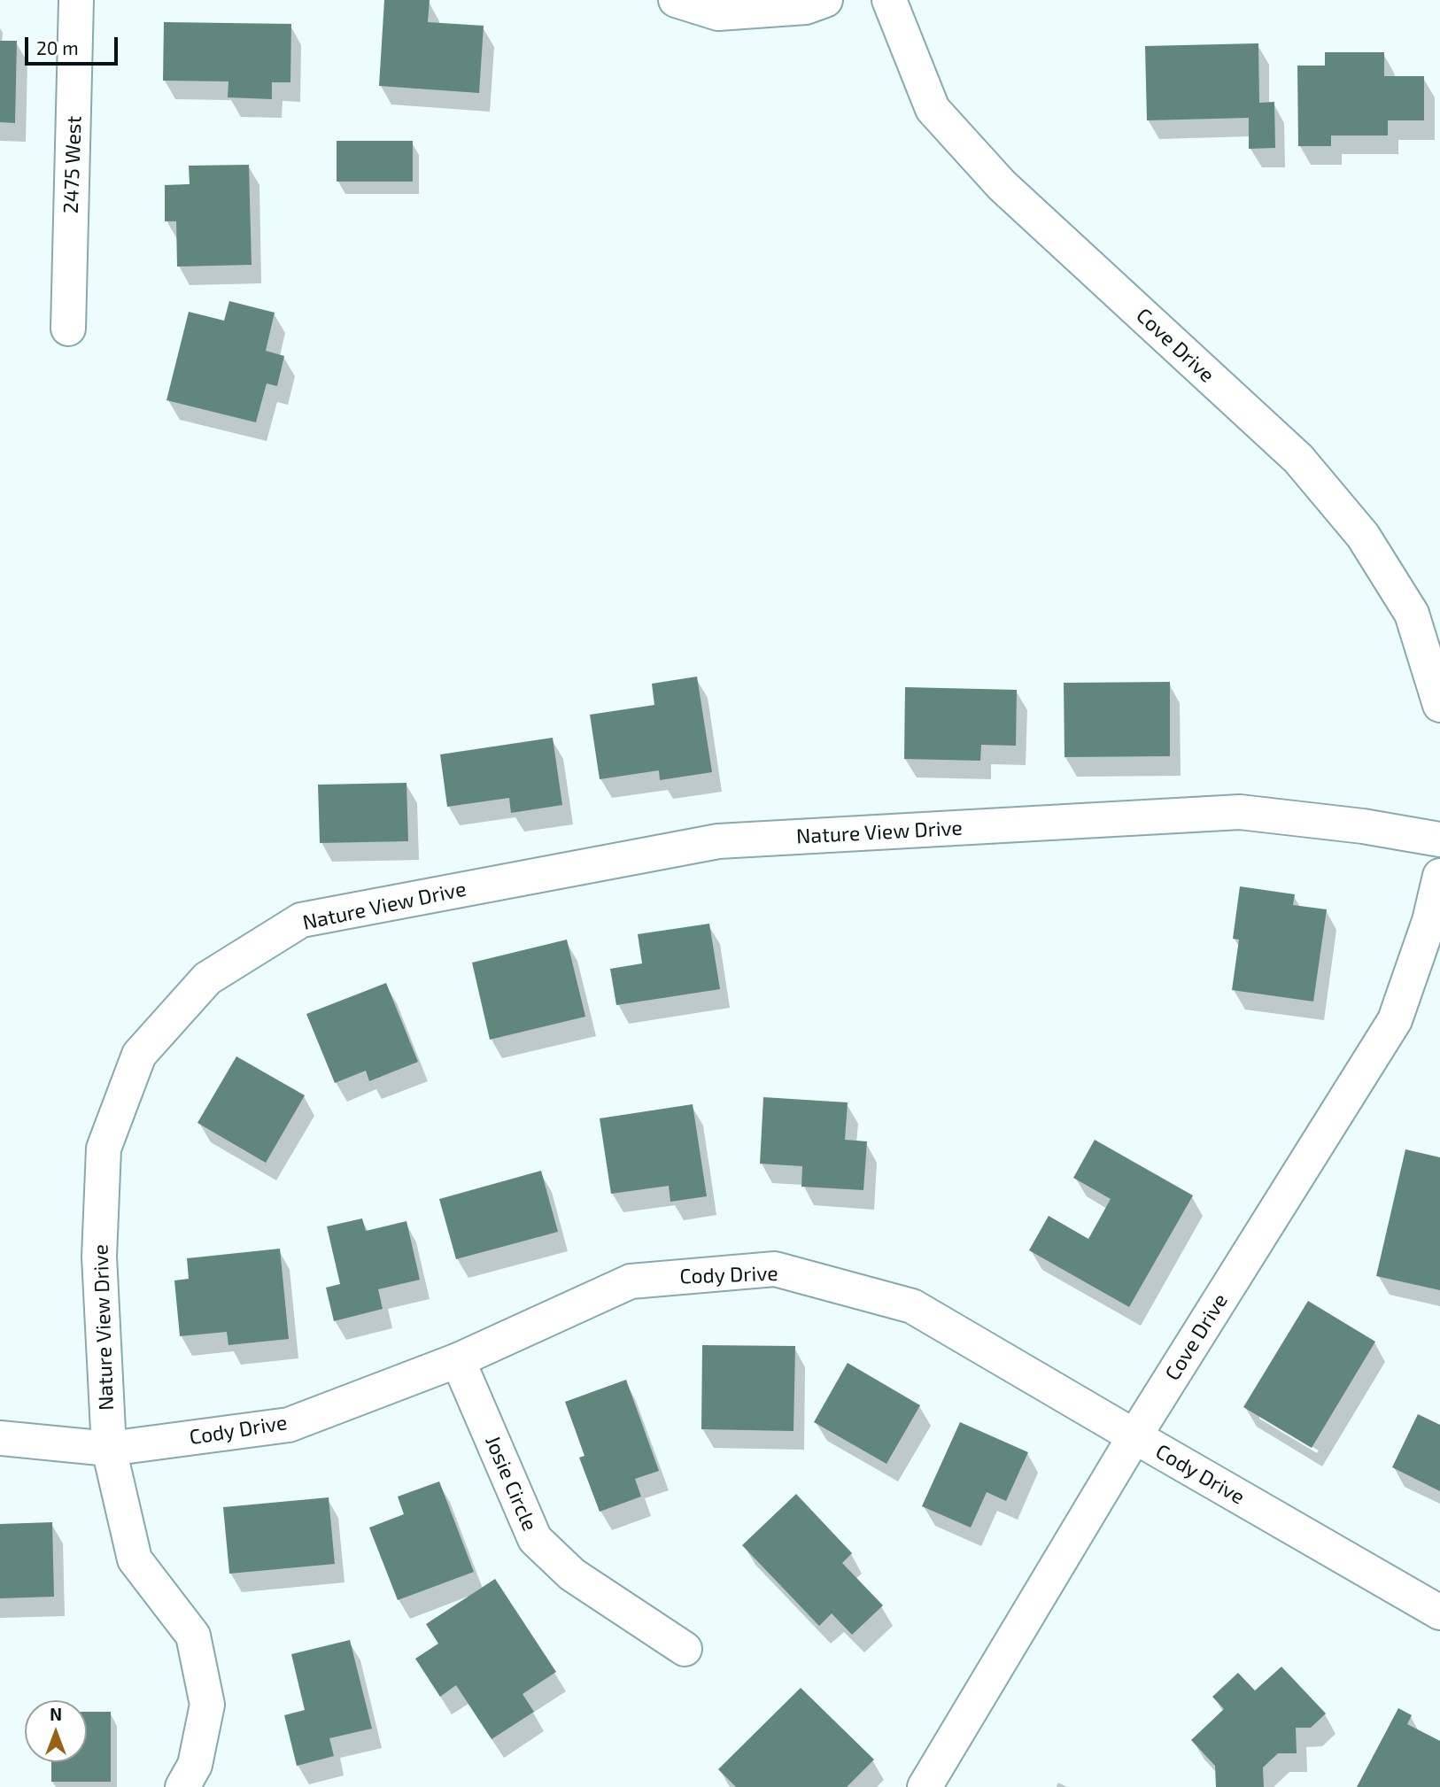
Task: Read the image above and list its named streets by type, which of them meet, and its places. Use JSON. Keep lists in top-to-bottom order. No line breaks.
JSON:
{"streets":{"street":["2475 West","Cove Drive","Nature View Drive","Cody Drive","Josie Circle"]},"crossings":[["Cove Drive","Cody Drive"],["Nature View Drive","Cody Drive"],["Cody Drive","Josie Circle"]],"scale_bar":"20 m","north":"top"}
